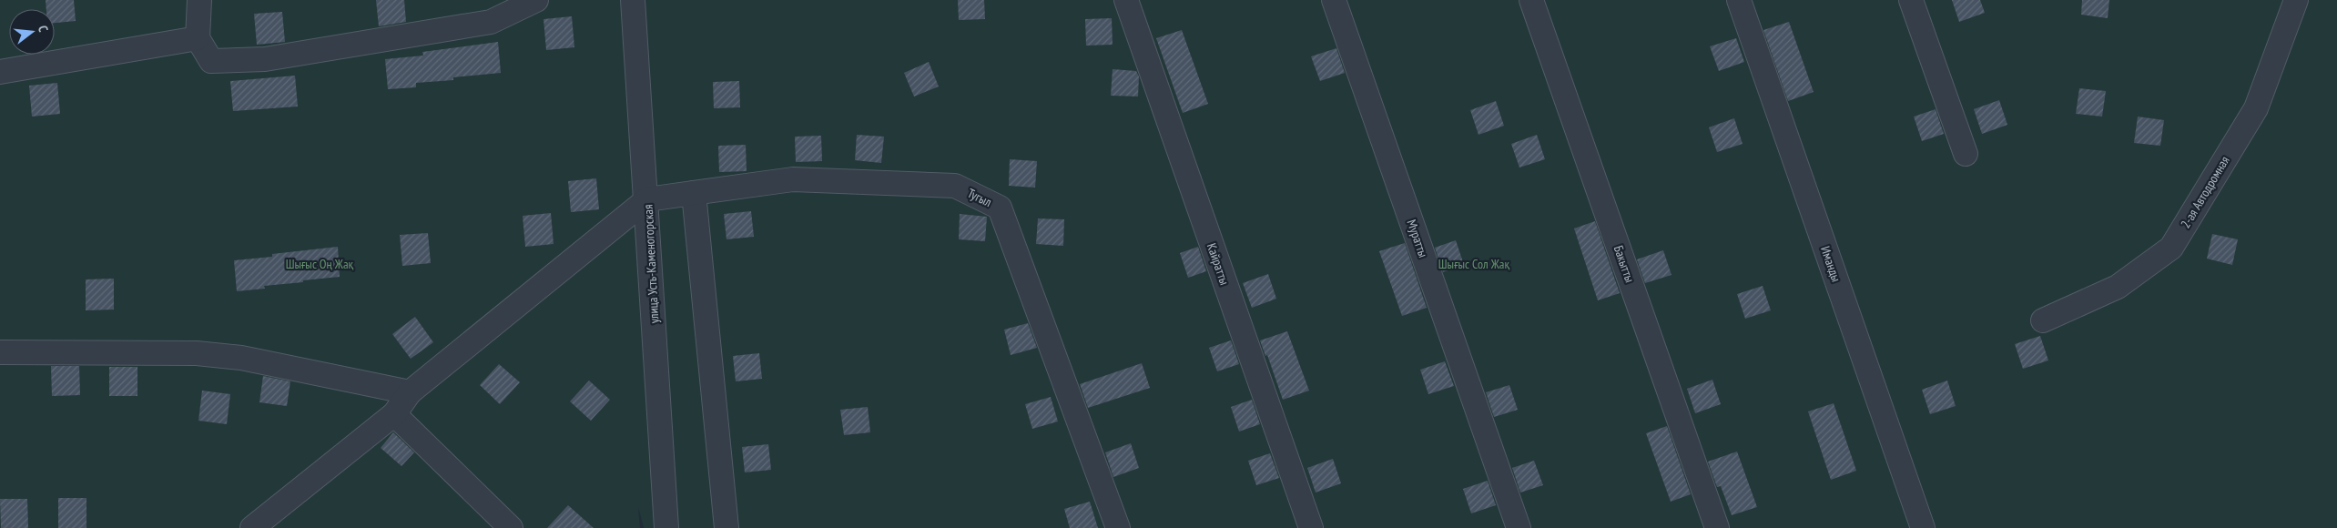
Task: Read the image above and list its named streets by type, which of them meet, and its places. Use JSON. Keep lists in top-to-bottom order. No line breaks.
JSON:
{"streets":{"street":["2-ая Автодромная","Тугыл","Муратты","улица Усть-Каменогорская","Кайратты","Бакытты","Иманды"]},"crossings":[["Тугыл","улица Усть-Каменогорская"]],"parks":["Шығыс Оң Жақ","Шығыс Сол Жақ"],"north":"right"}
